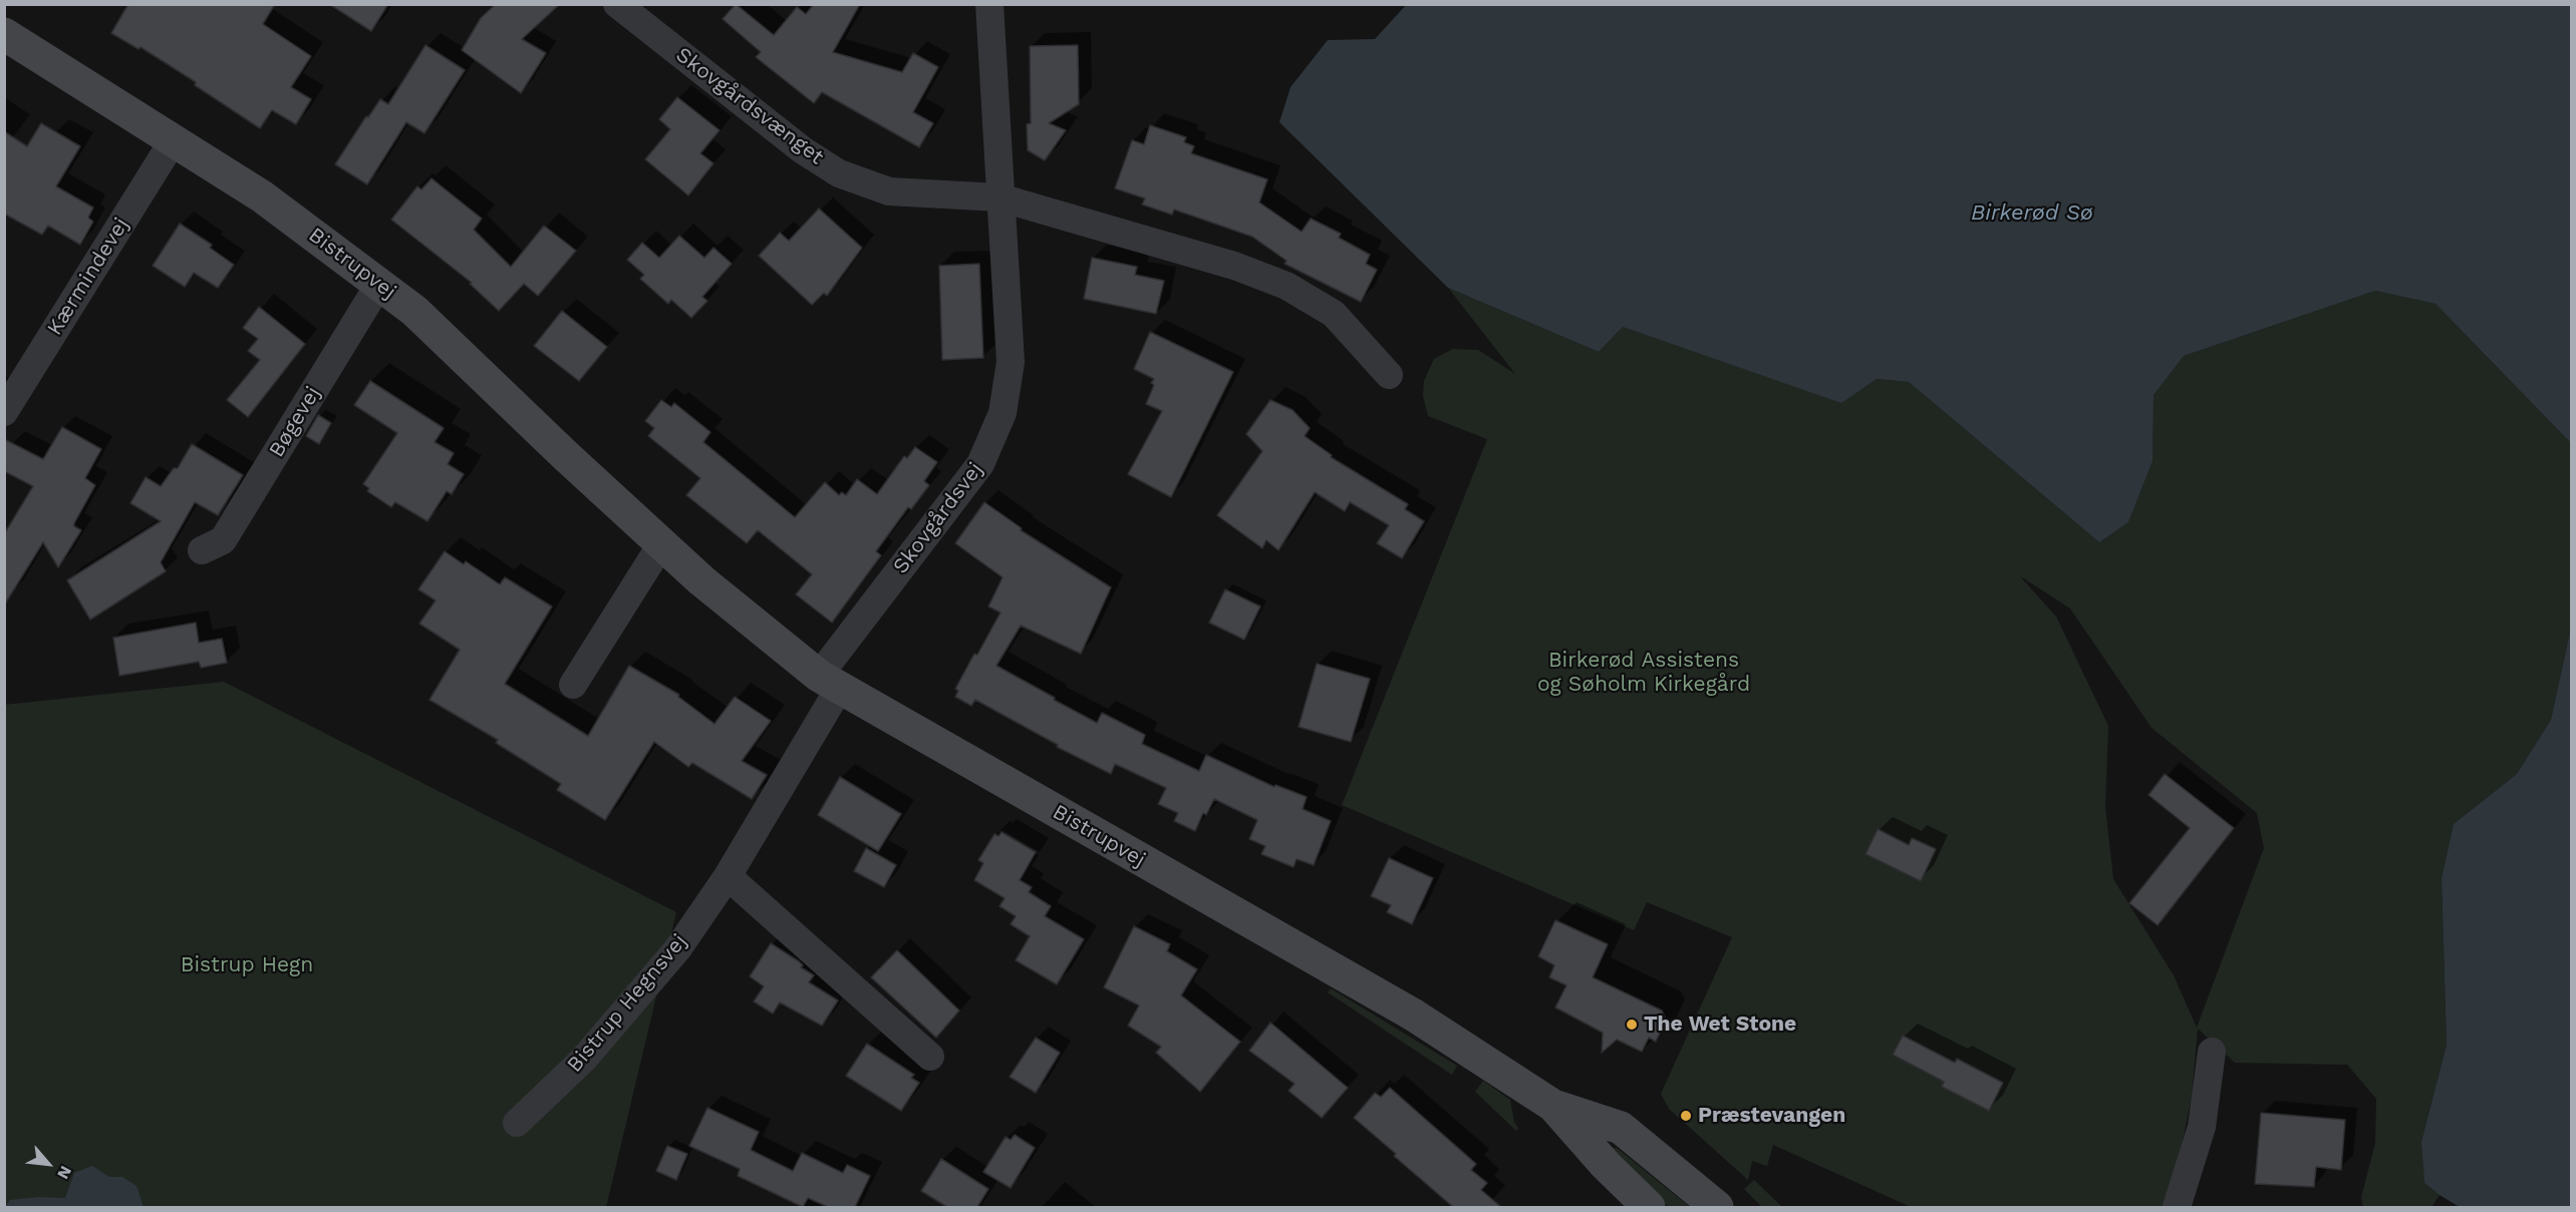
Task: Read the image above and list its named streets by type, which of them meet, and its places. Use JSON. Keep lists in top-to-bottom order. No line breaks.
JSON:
{"streets":{"main road":["Bistrupvej"],"street":["Skovgårdsvænget","Kærmindevej","Bøgevej","Skovgårdsvej","Bistrup Hegnsvej"]},"crossings":[["Skovgårdsvænget","Skovgårdsvej"],["Bistrupvej","Kærmindevej"],["Bistrupvej","Bøgevej"],["Bistrupvej","Skovgårdsvej"],["Bistrupvej","Bistrup Hegnsvej"],["Skovgårdsvej","Bistrup Hegnsvej"]],"water":["Birkerød Sø"],"parks":["Birkerød Assistens og Søholm Kirkegård","Bistrup Hegn"],"places":["The Wet Stone","Præstevangen"],"north":"bottom right"}
